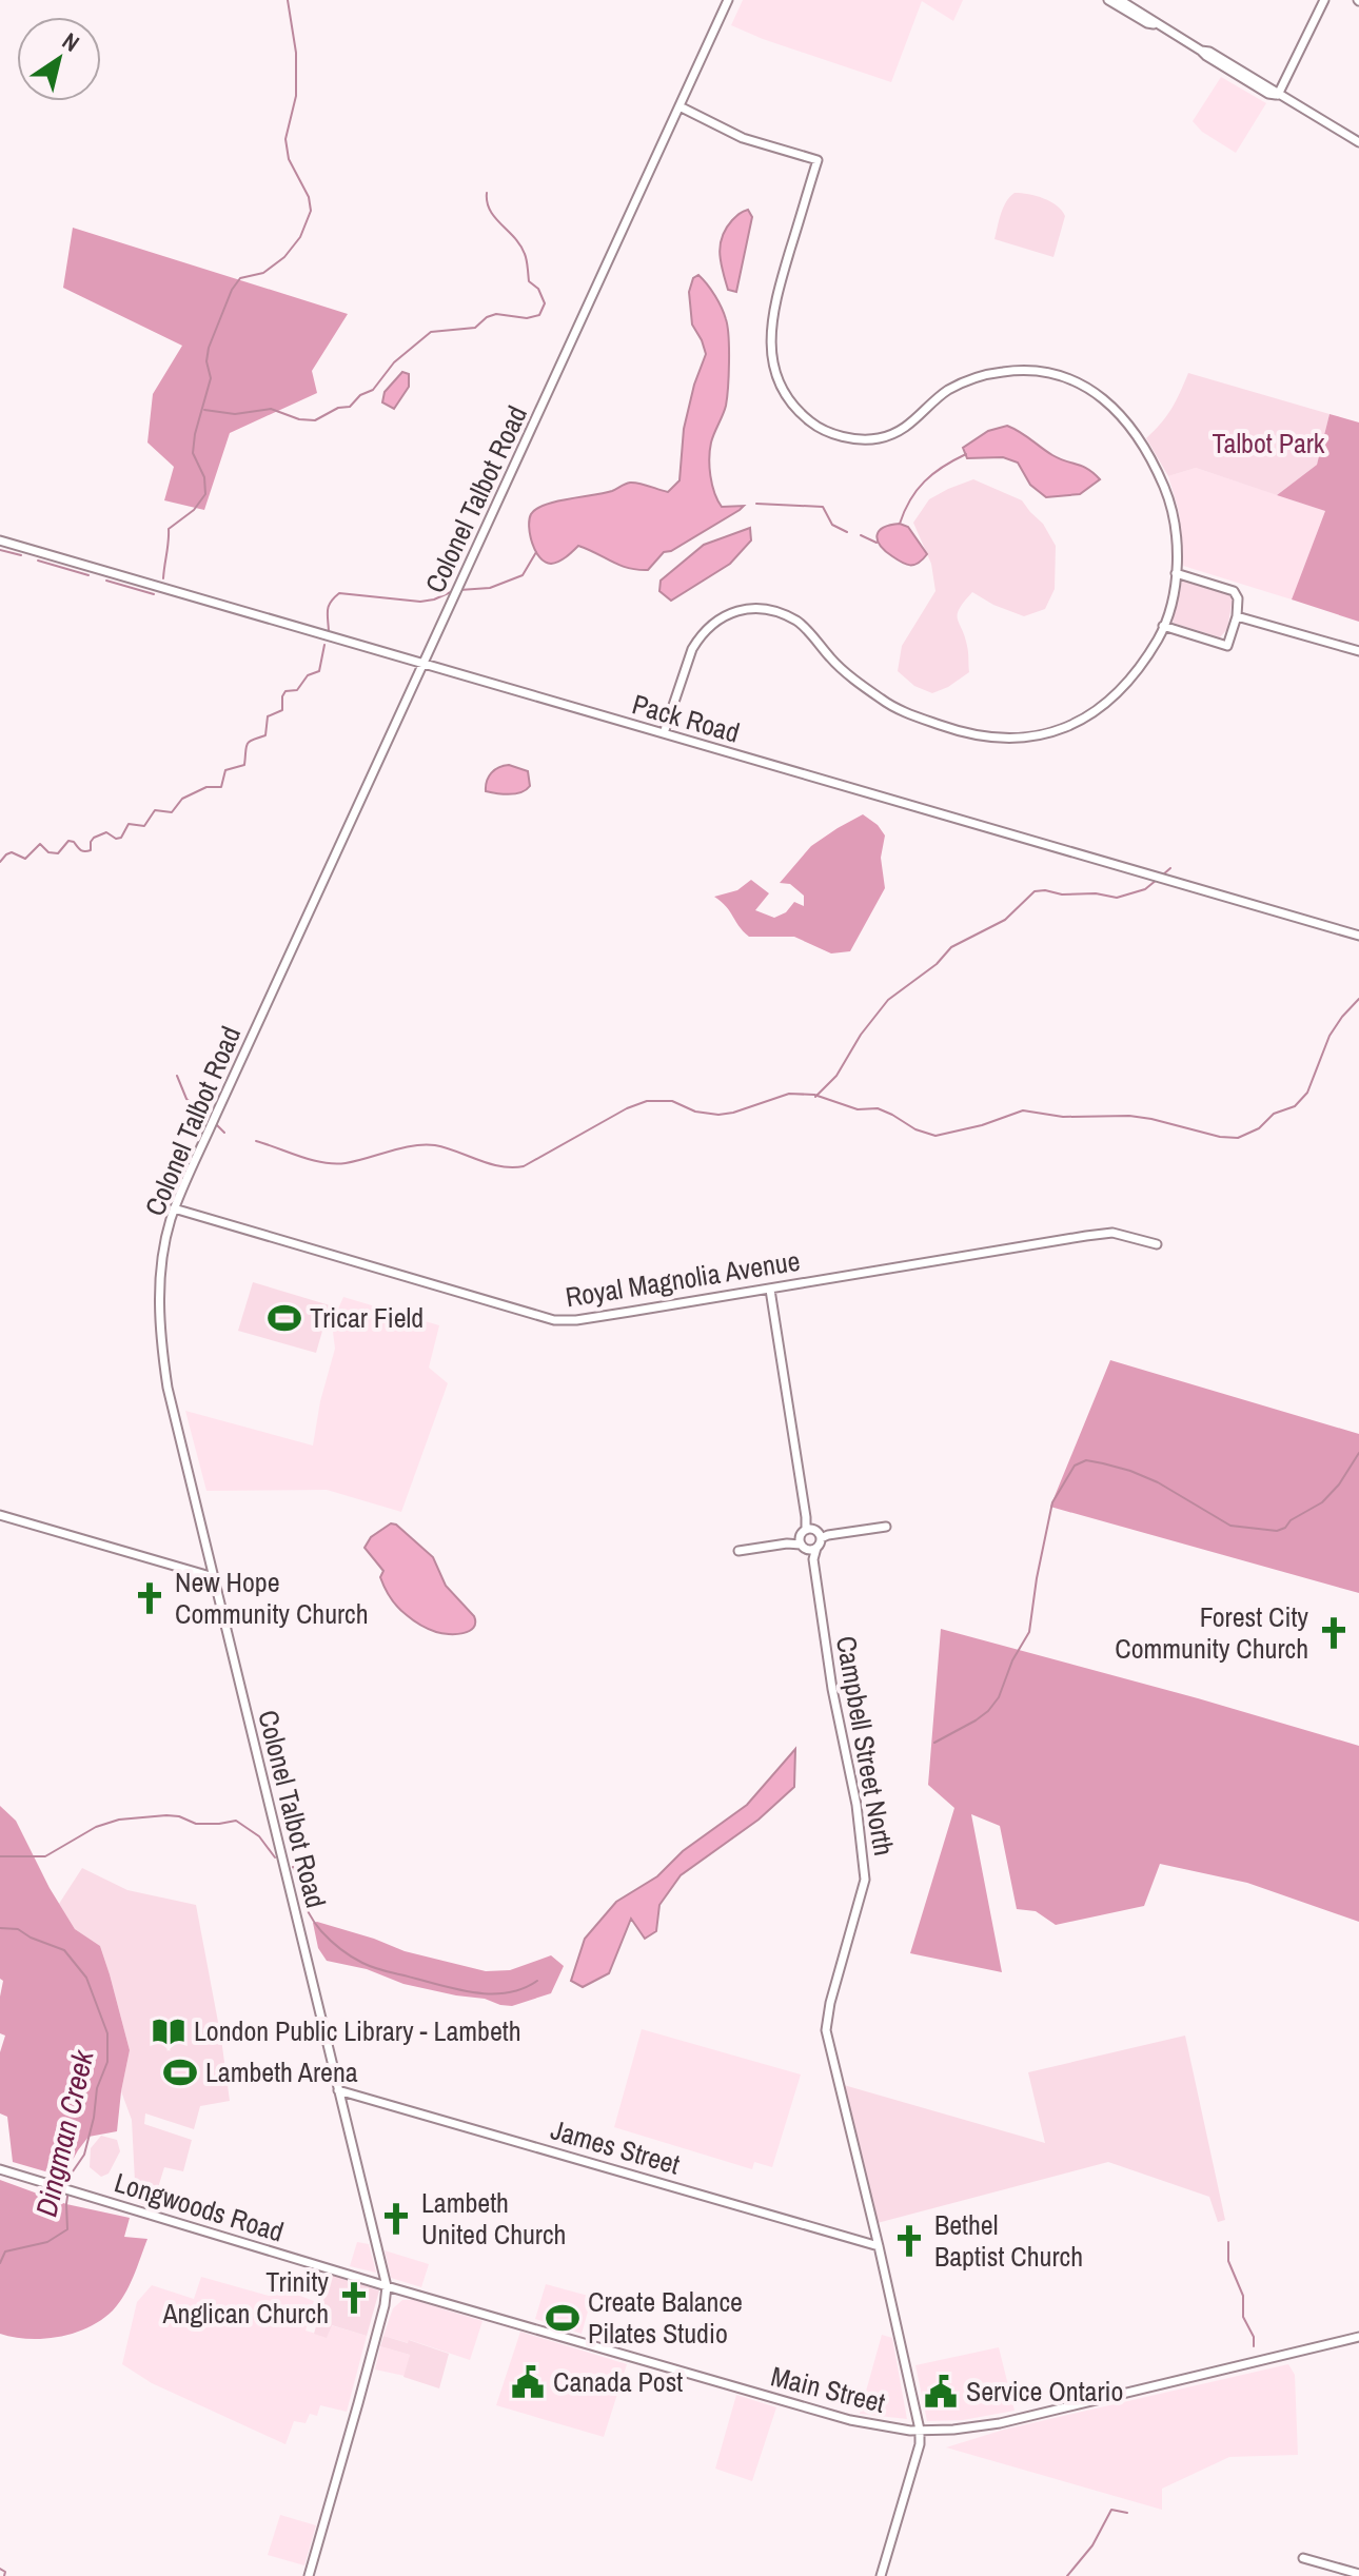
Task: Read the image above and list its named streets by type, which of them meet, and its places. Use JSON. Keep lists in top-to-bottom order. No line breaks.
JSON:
{"streets":{"street":["Colonel Talbot Road","Pack Road","Royal Magnolia Avenue","Campbell Street North","James Street","Longwoods Road","Main Street"]},"crossings":[["Colonel Talbot Road","Pack Road"],["Colonel Talbot Road","Royal Magnolia Avenue"],["Colonel Talbot Road","James Street"],["Colonel Talbot Road","Longwoods Road"],["Colonel Talbot Road","Main Street"],["Royal Magnolia Avenue","Campbell Street North"],["Campbell Street North","James Street"],["Campbell Street North","Main Street"],["Longwoods Road","Main Street"]],"water":["Dingman Creek"],"parks":["Talbot Park"],"places":{"sports":["Tricar Field","Lambeth Arena","Create Balance Pilates Studio"],"church":["New Hope Community Church","Forest City Community Church","Lambeth United Church","Bethel Baptist Church","Trinity Anglican Church"],"library":["London Public Library - Lambeth"],"public building":["Canada Post","Service Ontario"]},"north":"top right"}
